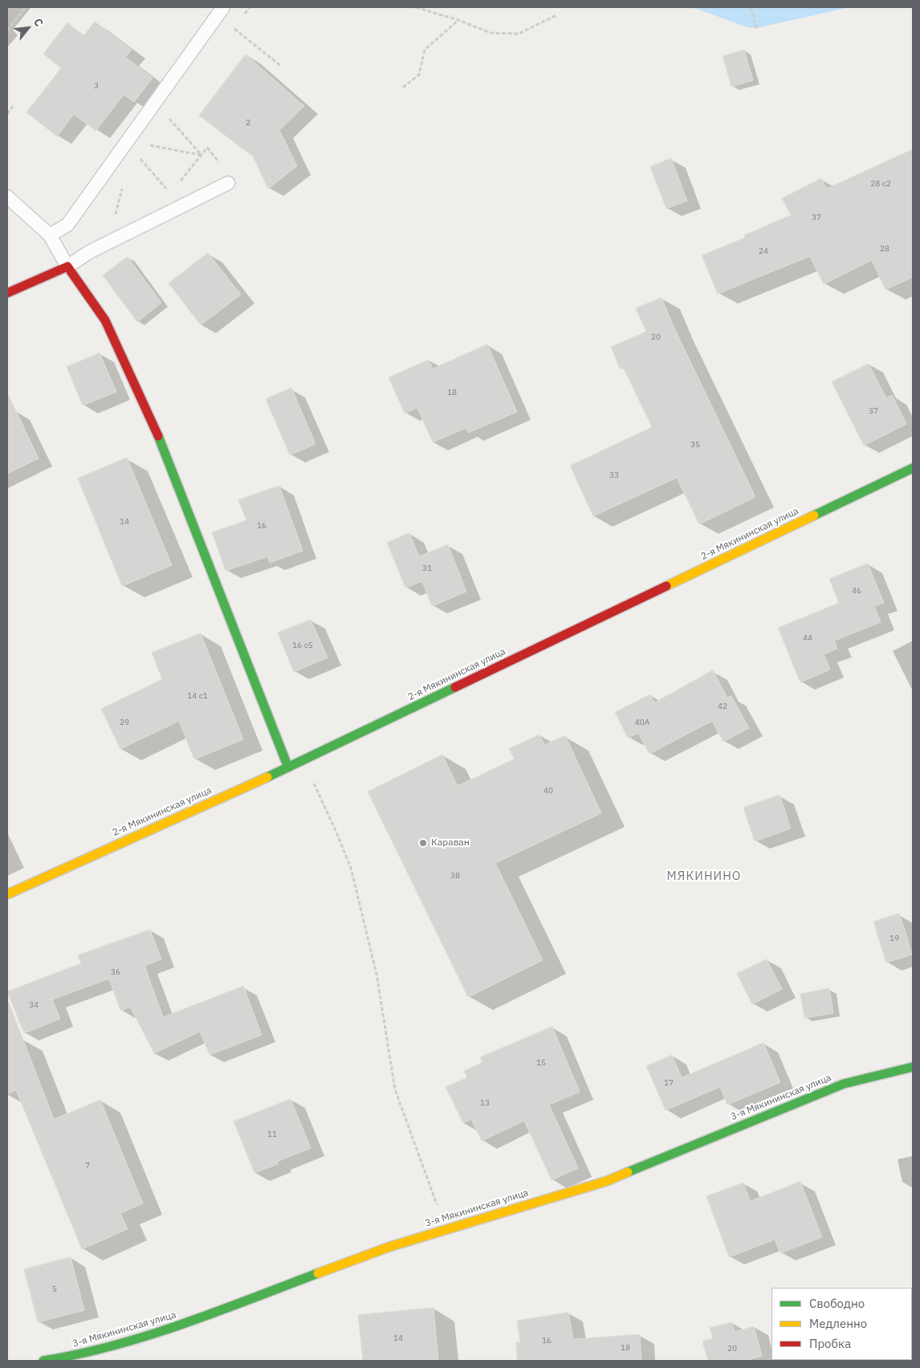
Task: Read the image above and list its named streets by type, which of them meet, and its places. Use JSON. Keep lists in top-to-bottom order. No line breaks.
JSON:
{"streets":{"street":["2-я Мякининская улица","3-я Мякининская улица"]},"districts":["МЯКИНИНО"],"places":["Караван"],"house_numbers":["3","2","28 с2","37","28","24","20","18","37","35","33","14","16","31","46","44","16 с5","14 с1","42","29","40А","40","38","19","36","34","15","17","13","11","7","5","14","16","18","20"],"legend":["Свободно","Медленно","Пробка"],"north":"top right"}
